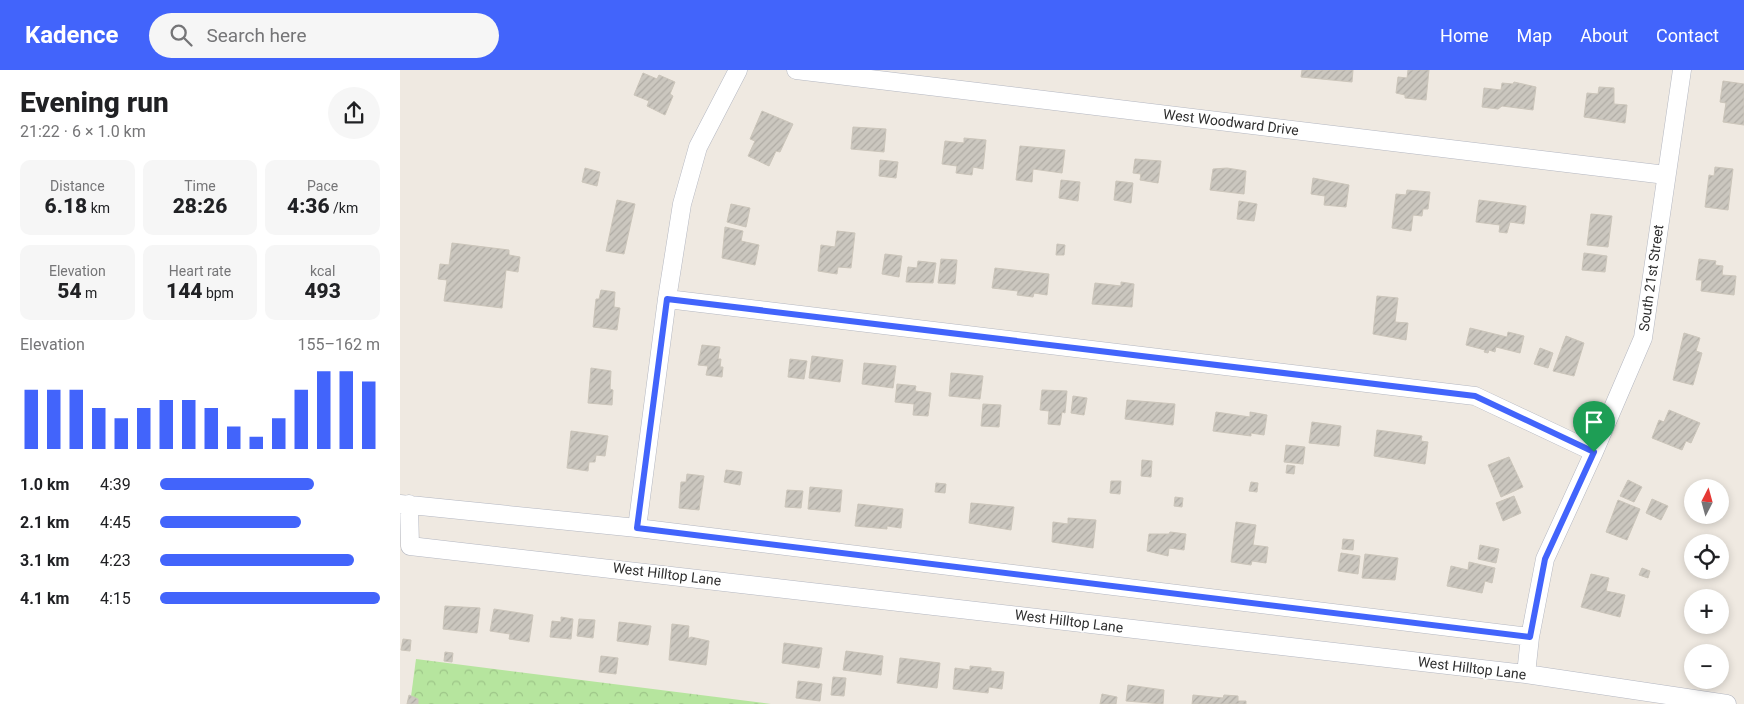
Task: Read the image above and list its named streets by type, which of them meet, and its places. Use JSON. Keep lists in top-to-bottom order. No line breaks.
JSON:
{"streets":{"street":["West Woodward Drive","South 21st Street","West Hilltop Lane"]},"crossings":[["West Woodward Drive","South 21st Street"],["South 21st Street","West Hilltop Lane"]],"north":"top","page":{"header":"Kadence","search":"Search here","nav":["Home","Map","About","Contact"],"heading":["Evening run","21:22 · 6 × 1.0 km"],"stats":[["Distance","6.18 km"],["Time","28:26"],["Pace","4:36 /km"],["Elevation","54 m"],["Heart rate","144 bpm"],["kcal","493"]],"chart":["Elevation","155–162 m"],"list":[{"name":"1.0 km","note":"4:39"},{"name":"2.1 km","note":"4:45"},{"name":"3.1 km","note":"4:23"},{"name":"4.1 km","note":"4:15"}],"map_buttons":["+","−"]}}
